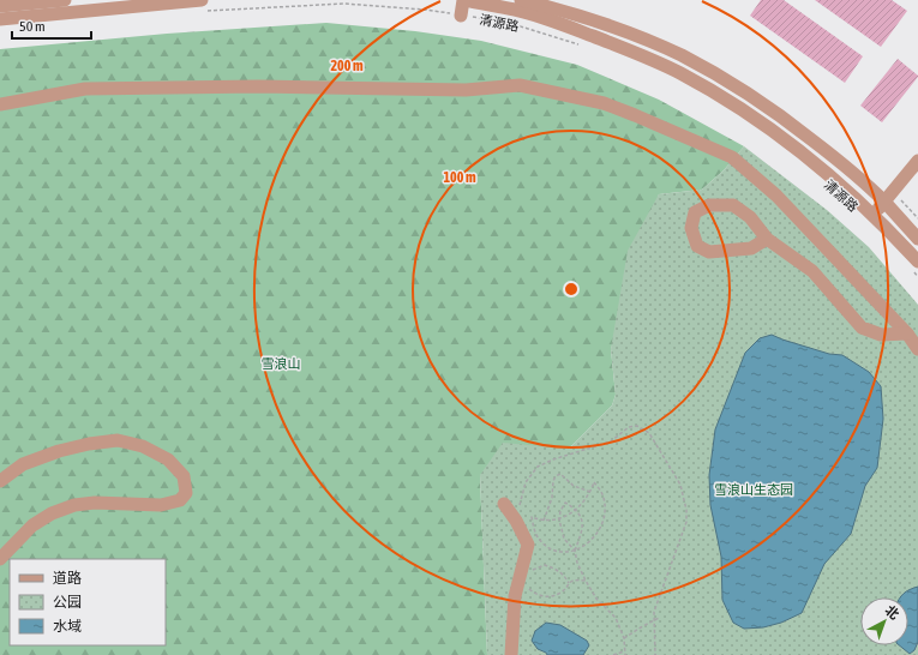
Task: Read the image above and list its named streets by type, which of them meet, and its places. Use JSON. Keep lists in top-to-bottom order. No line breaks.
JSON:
{"streets":{"street":["清源路"]},"parks":["雪浪山","雪浪山生态园"],"legend":["道路","公园","水域"],"scale_bar":"50 m","north":"top right","rings":["200 m","100 m"]}
